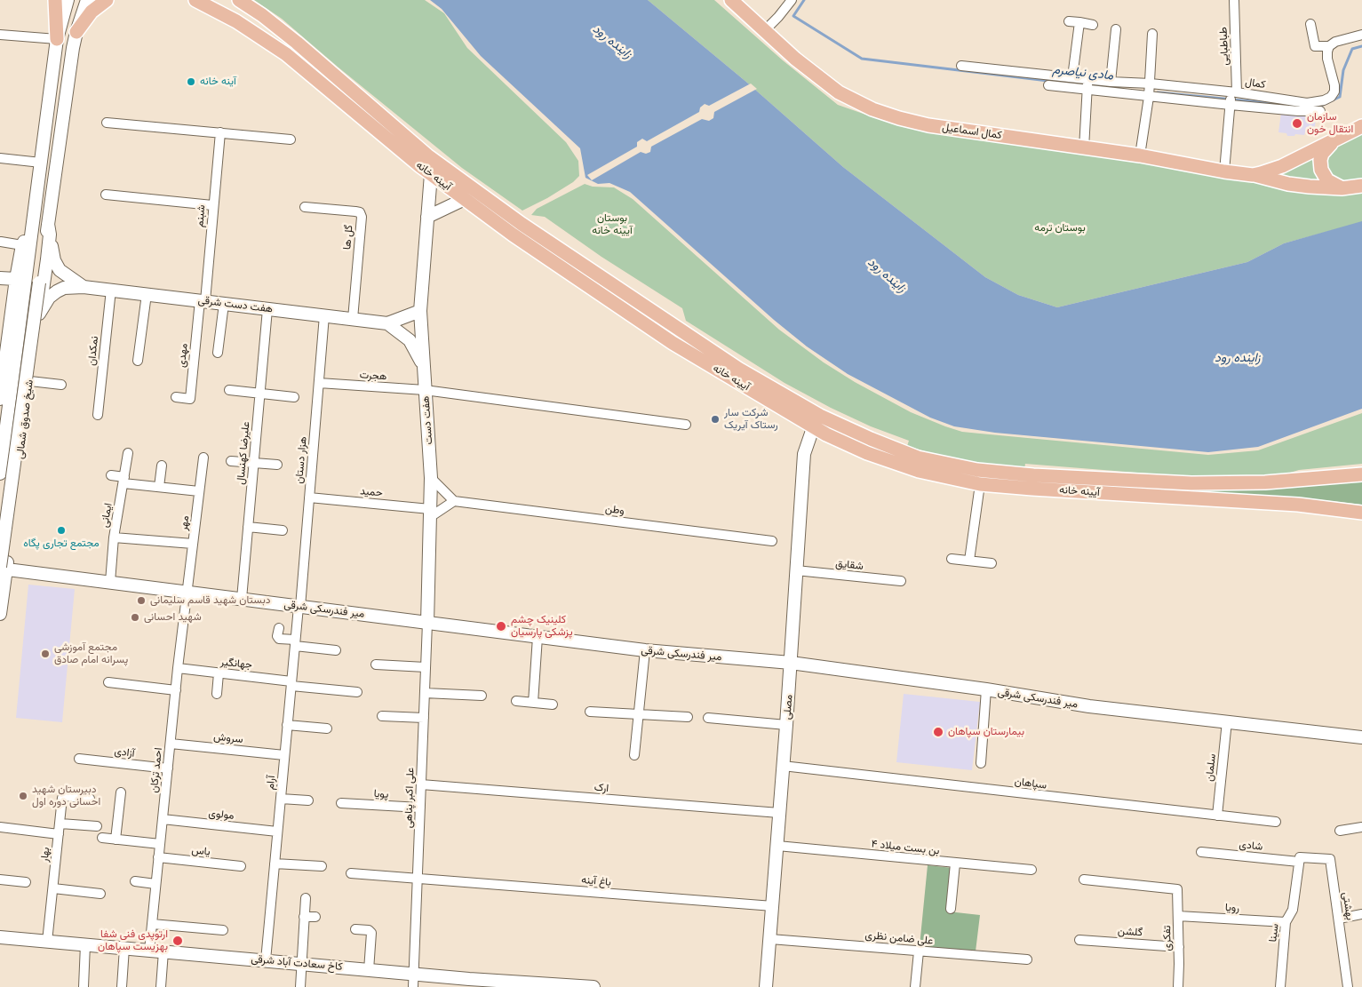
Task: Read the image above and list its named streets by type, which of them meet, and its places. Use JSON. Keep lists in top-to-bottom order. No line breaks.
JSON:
{"streets":{"main road":["کمال اسماعیل","آیینه خانه","هفت دست شرقی","شیخ صدوق شمالی","هفت دست","میر فندرسکی شرقی","مصلی","کاخ سعادت آباد شرقی"],"street":["طباطبایی","کمال","شبنم","گل ها","نمکدان","مهدی","هجرت","علیرضا کهنسال","هزار دستان","حمید","وطن","ایمانی","مهر","شقایق","جهانگیر","سروش","آزادی","سلمان","احمد ترکان","آرام","سپاهان","ارک","پویا","علی اکبر پناهی","مولوی","شادی","بن بست میلاد ۴","یاس","بهار","باغ آینه","بهشتی","رویا","گلشن","سینا","علی ضامن نظری","تفکری"]},"crossings":[["طباطبایی","کمال"],["طباطبایی","کمال اسماعیل"],["آیینه خانه","هفت دست"],["آیینه خانه","مصلی"],["شبنم","هفت دست شرقی"],["شبنم","مهدی"],["گل ها","هفت دست شرقی"],["هفت دست شرقی","نمکدان"],["هفت دست شرقی","مهدی"],["هفت دست شرقی","شیخ صدوق شمالی"],["هفت دست شرقی","علیرضا کهنسال"],["هفت دست شرقی","هزار دستان"],["هجرت","هفت دست"],["هجرت","هزار دستان"],["شیخ صدوق شمالی","میر فندرسکی شرقی"],["هفت دست","حمید"],["هفت دست","میر فندرسکی شرقی"],["هفت دست","علی اکبر پناهی"],["علیرضا کهنسال","میر فندرسکی شرقی"],["هزار دستان","حمید"],["هزار دستان","میر فندرسکی شرقی"],["هزار دستان","آرام"],["ایمانی","میر فندرسکی شرقی"],["مهر","میر فندرسکی شرقی"],["مهر","احمد ترکان"],["شقایق","مصلی"],["میر فندرسکی شرقی","مصلی"],["میر فندرسکی شرقی","سلمان"],["میر فندرسکی شرقی","احمد ترکان"],["میر فندرسکی شرقی","آرام"],["میر فندرسکی شرقی","علی اکبر پناهی"],["جهانگیر","احمد ترکان"],["جهانگیر","آرام"],["مصلی","سپاهان"],["مصلی","ارک"],["مصلی","بن بست میلاد ۴"],["مصلی","باغ آینه"],["مصلی","علی ضامن نظری"],["سروش","احمد ترکان"],["سروش","آرام"],["آزادی","احمد ترکان"],["سلمان","سپاهان"],["احمد ترکان","مولوی"],["احمد ترکان","یاس"],["احمد ترکان","کاخ سعادت آباد شرقی"],["آرام","مولوی"],["آرام","کاخ سعادت آباد شرقی"],["ارک","علی اکبر پناهی"],["پویا","علی اکبر پناهی"],["علی اکبر پناهی","باغ آینه"],["علی اکبر پناهی","کاخ سعادت آباد شرقی"],["شادی","بهشتی"],["شادی","سینا"],["بهار","کاخ سعادت آباد شرقی"],["بهشتی","سینا"],["رویا","سینا"],["رویا","تفکری"],["گلشن","تفکری"]],"water":["زاینده رود","مادی نیاصرم"],"parks":["بوستان آیینه خانه","بوستان ترمه"],"places":["آینه خانه","سازمان انتقال خون","شرکت سار رستاک آیریک","مجتمع تجاری پگاه","دبستان شهید قاسم سلیمانی","شهید احسانی","کلینیک چشم پزشکی پارسیان","مجتمع آموزشی پسرانه امام صادق","بیمارستان سپاهان","دبیرستان شهید احسانى دوره اول","ارتوپدی فنی شفا بهزیست سپاهان"]}
